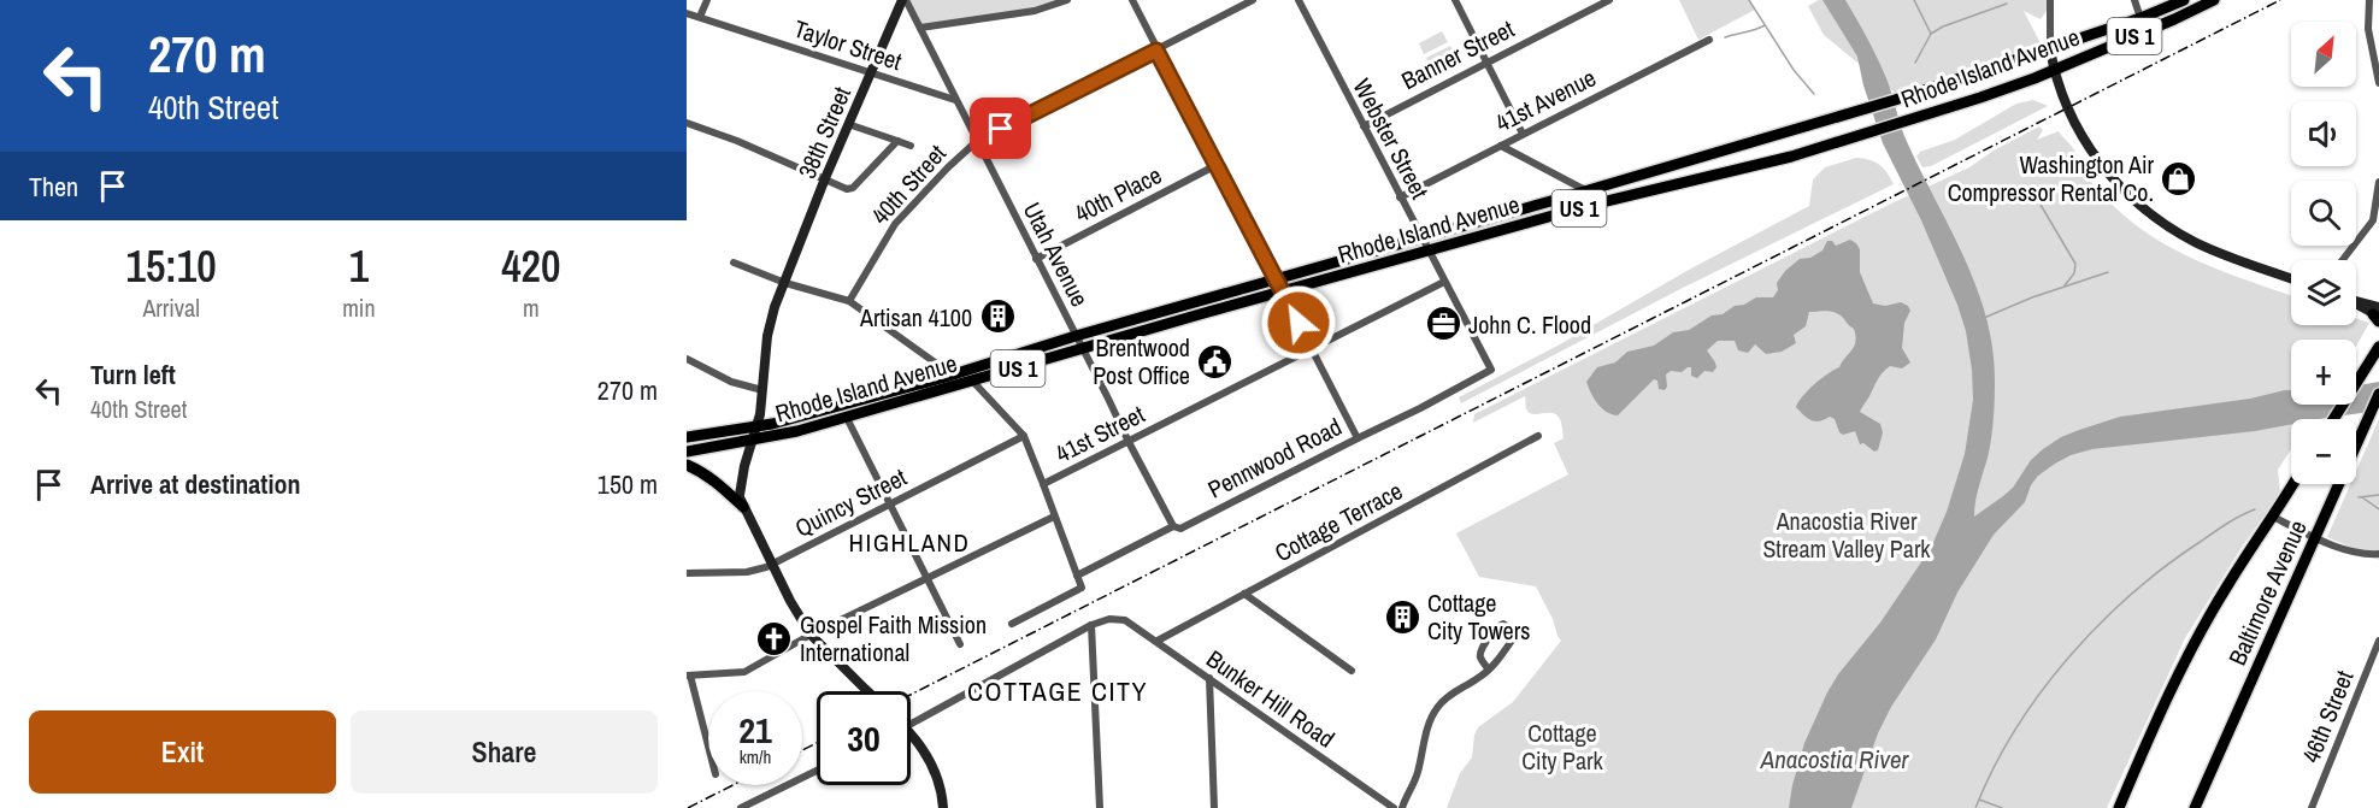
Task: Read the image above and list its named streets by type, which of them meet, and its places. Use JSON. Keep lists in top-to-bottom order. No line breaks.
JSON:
{"streets":{"main road":["US 1","Rhode Island Avenue","38th Street","Baltimore Avenue"],"street":["Taylor Street","Banner Street","41st Avenue","Webster Street","40th Street","40th Place","Utah Avenue","41st Street","Pennwood Road","Quincy Street","Cottage Terrace","Bunker Hill Road","46th Street"]},"crossings":[["Taylor Street","38th Street"],["Taylor Street","Utah Avenue"],["Banner Street","Webster Street"],["Rhode Island Avenue","38th Street"],["Rhode Island Avenue","Webster Street"],["Rhode Island Avenue","Utah Avenue"],["41st Avenue","Webster Street"],["38th Street","Utah Avenue"],["38th Street","Quincy Street"],["Webster Street","41st Street"],["Webster Street","Pennwood Road"],["40th Street","Utah Avenue"],["40th Place","Utah Avenue"],["Utah Avenue","41st Street"],["Utah Avenue","Pennwood Road"],["Cottage Terrace","Bunker Hill Road"]],"districts":["HIGHLAND","COTTAGE CITY"],"water":["Anacostia River"],"parks":["Anacostia River Stream Valley Park","Cottage City Park"],"places":{"shop":["Washington Air Compressor Rental Co."],"building":["Artisan 4100","Cottage City Towers"],"office":["John C. Flood"],"public building":["Brentwood Post Office"],"church":["Gospel Faith Mission International"]},"north":"top right","page":{"turn":["270 m","40th Street"],"map_buttons":["+","−"],"then":"Then","eta":["15:10","Arrival","1","min","420","m"],"list":[{"name":"Turn left","note":"40th Street","value":"270 m"},{"name":"Arrive at destination","value":"150 m"}],"speed":"21 km/h","limit":"30","buttons":["Exit","Share"]}}
